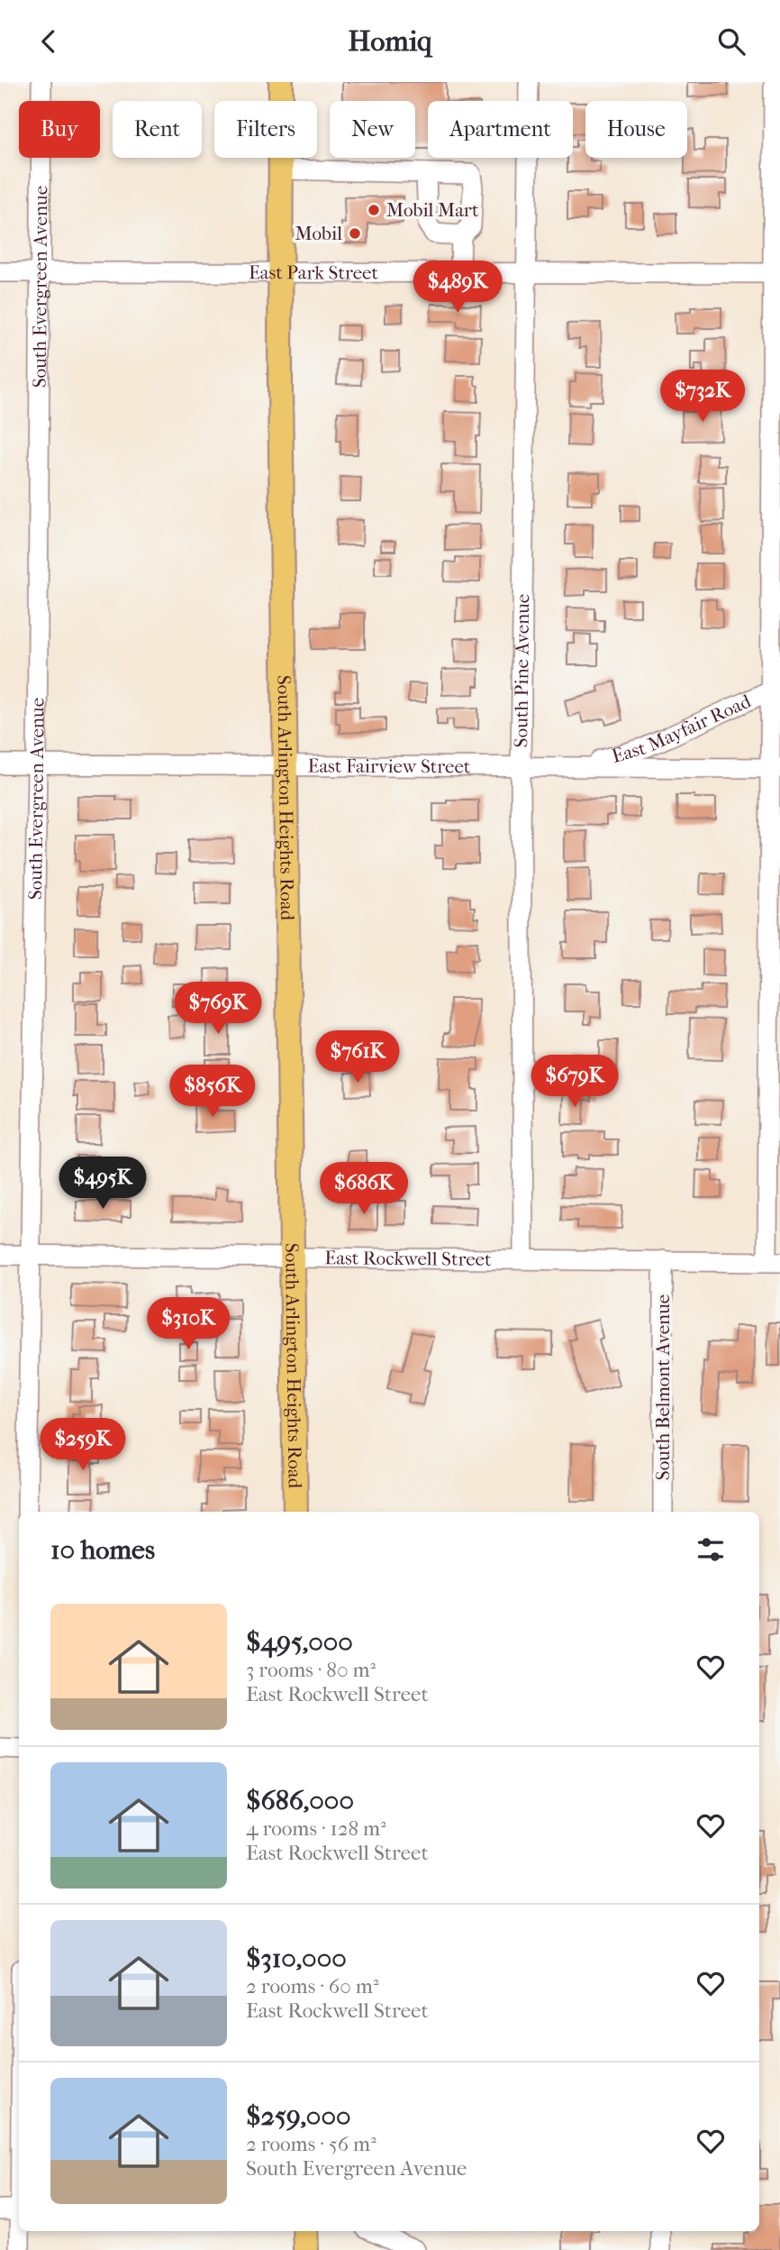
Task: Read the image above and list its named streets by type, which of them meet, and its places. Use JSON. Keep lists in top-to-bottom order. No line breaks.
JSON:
{"streets":{"main road":["South Arlington Heights Road"],"street":["East Park Street","South Evergreen Avenue","South Pine Avenue","East Mayfair Road","East Fairview Street","East Rockwell Street","South Belmont Avenue"]},"crossings":[["East Park Street","South Evergreen Avenue"],["East Park Street","South Pine Avenue"],["East Park Street","South Arlington Heights Road"],["South Evergreen Avenue","East Fairview Street"],["South Evergreen Avenue","East Rockwell Street"],["South Pine Avenue","East Fairview Street"],["South Pine Avenue","East Rockwell Street"],["East Mayfair Road","East Fairview Street"],["East Fairview Street","South Arlington Heights Road"],["South Arlington Heights Road","East Rockwell Street"],["East Rockwell Street","South Belmont Avenue"]],"places":["Mobil Mart","Mobil"],"page":{"header":"Homiq","chip":["Buy","Rent","Filters","New","Apartment","House"],"price":["$489K","$732K","$769K","$761K","$679K","$856K","$495K","$686K","$310K","$259K"],"heading":"10 homes","list":[{"name":"$495,000","note":"3 rooms · 80 m² · East Rockwell Street"},{"name":"$686,000","note":"4 rooms · 128 m² · East Rockwell Street"},{"name":"$310,000","note":"2 rooms · 60 m² · East Rockwell Street"},{"name":"$259,000","note":"2 rooms · 56 m² · South Evergreen Avenue"}]}}
